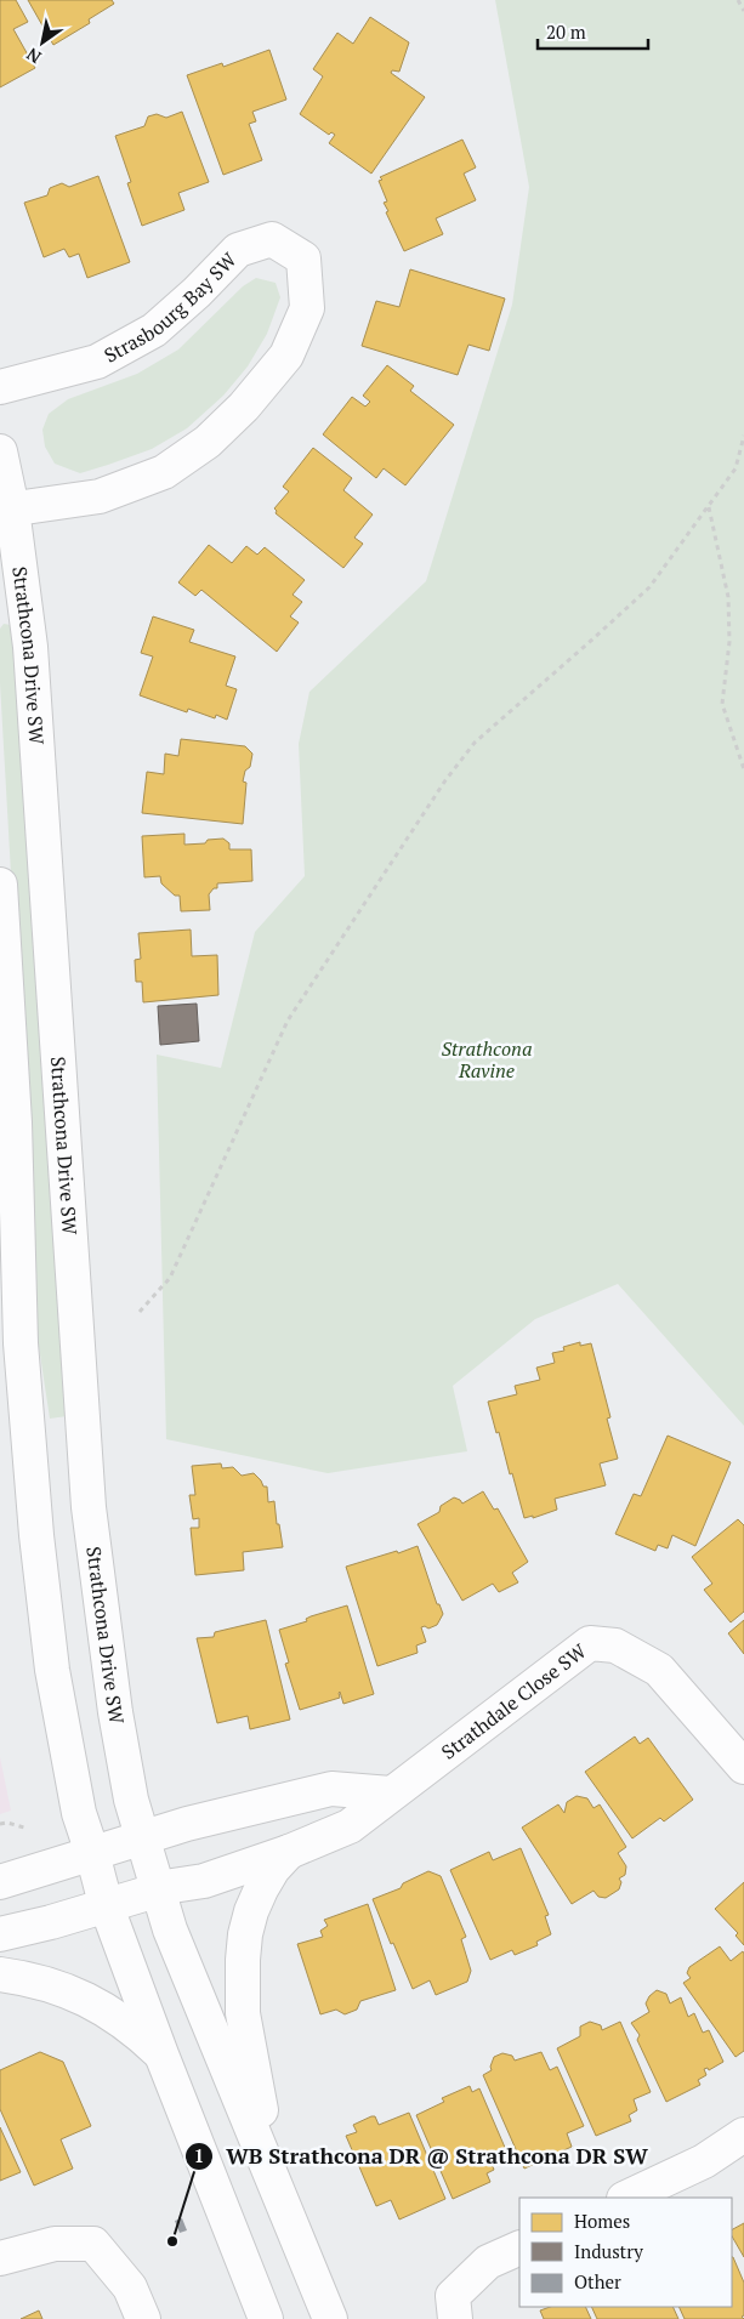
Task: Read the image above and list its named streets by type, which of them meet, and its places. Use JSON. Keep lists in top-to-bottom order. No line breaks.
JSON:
{"streets":{"street":["Strasbourg Bay SW","Strathcona Drive SW","Strathdale Close SW"]},"crossings":[["Strasbourg Bay SW","Strathcona Drive SW"],["Strathcona Drive SW","Strathdale Close SW"]],"parks":["Strathcona Ravine"],"places":["WB Strathcona DR @ Strathcona DR SW"],"legend":["Homes","Industry","Other"],"scale_bar":"20 m","north":"bottom left"}
